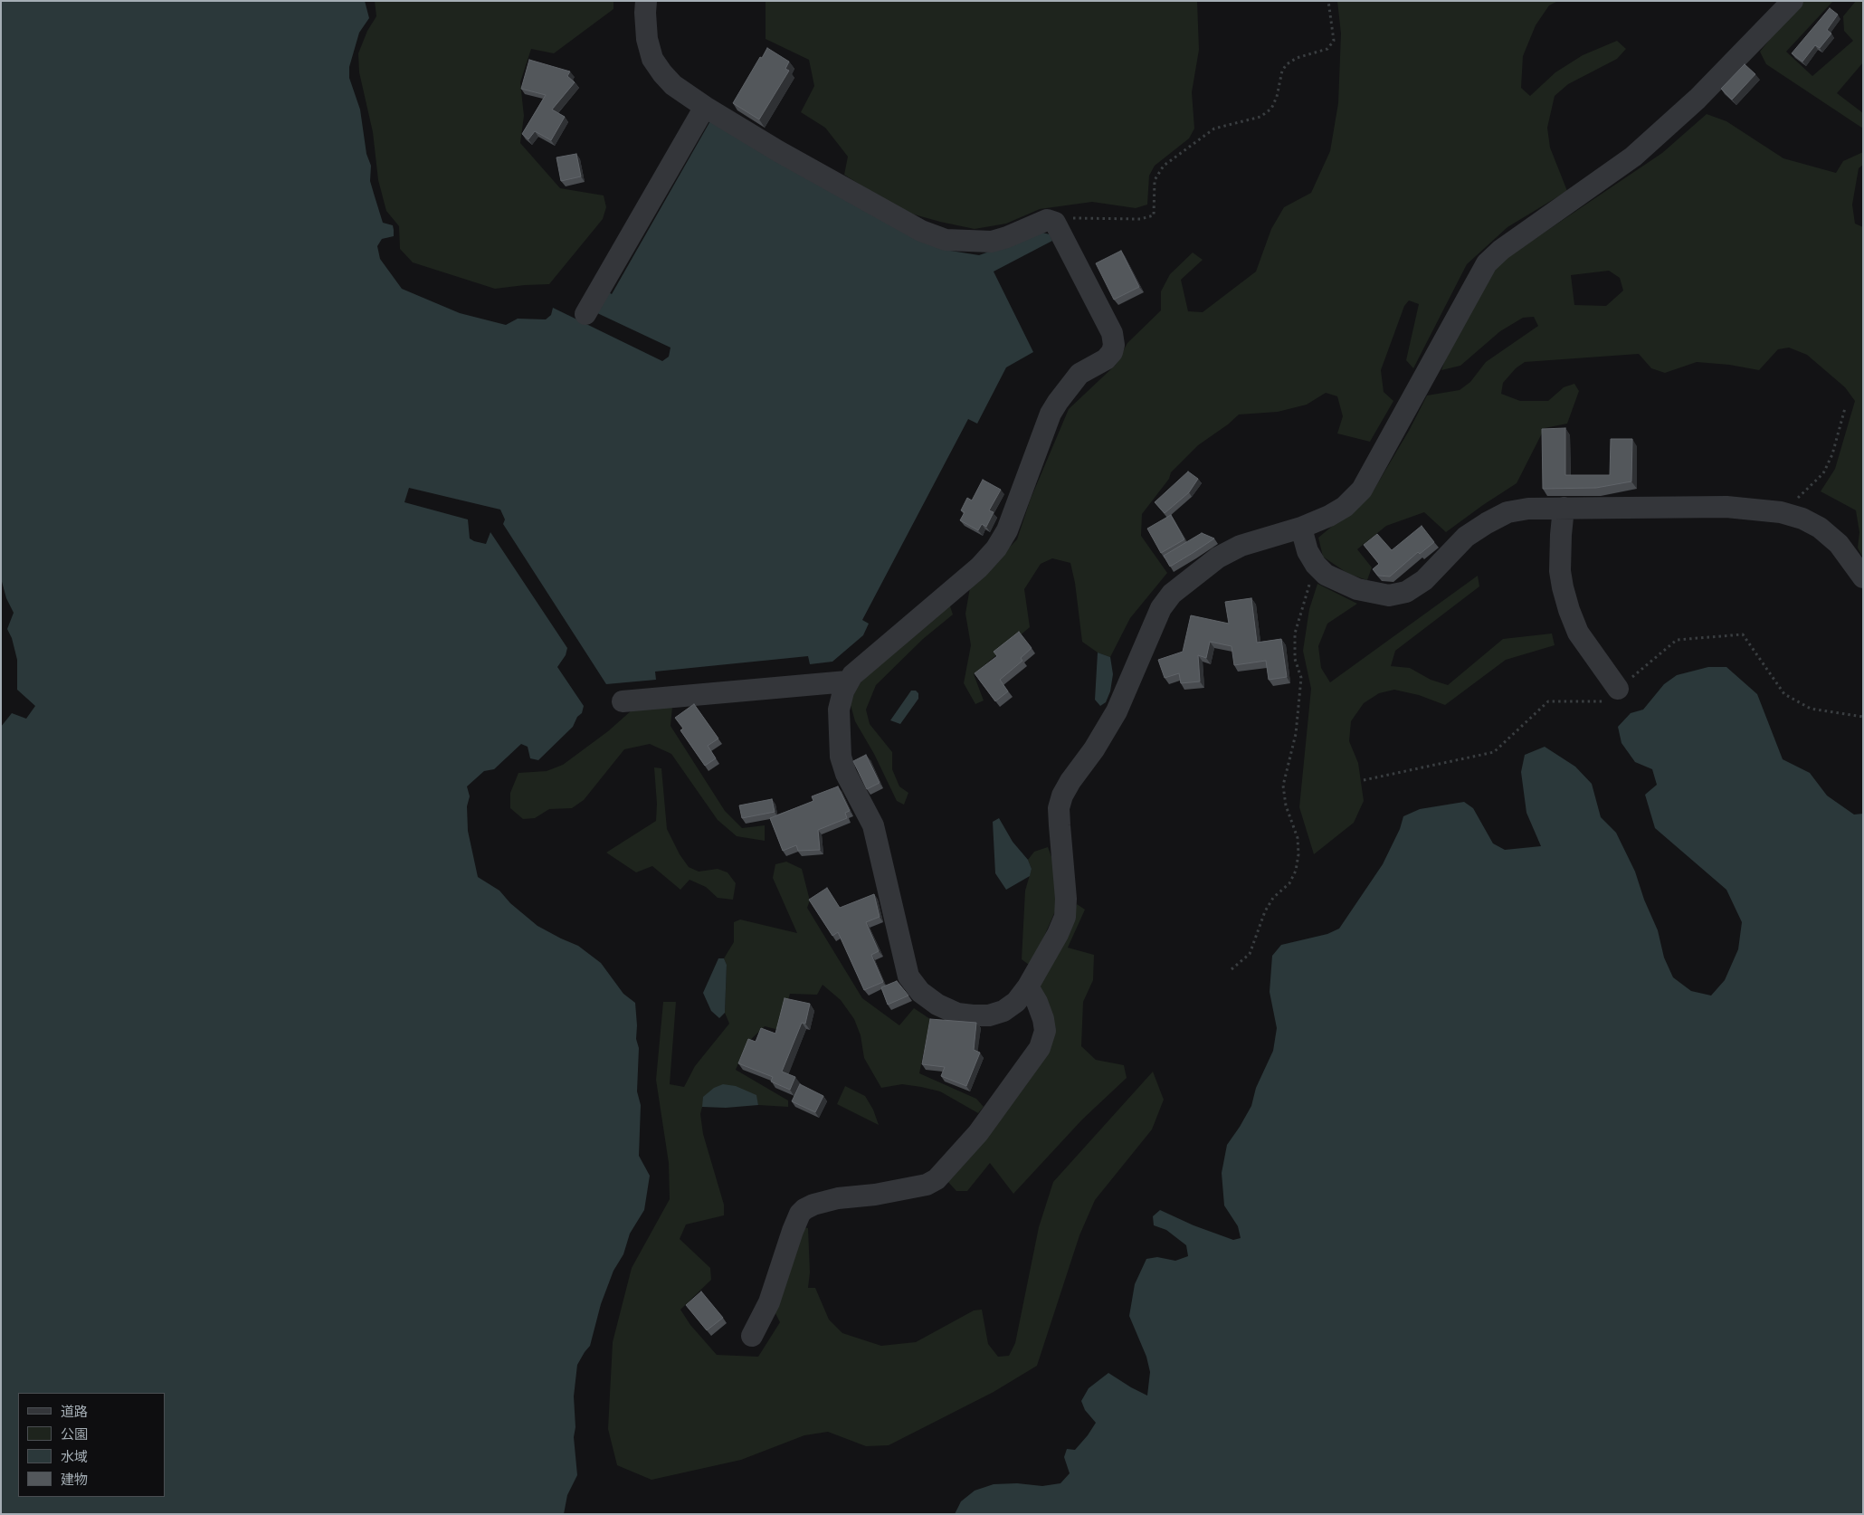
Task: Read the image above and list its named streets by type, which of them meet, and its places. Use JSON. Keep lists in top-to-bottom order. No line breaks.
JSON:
{"legend":["道路","公園","水域","建物"]}
